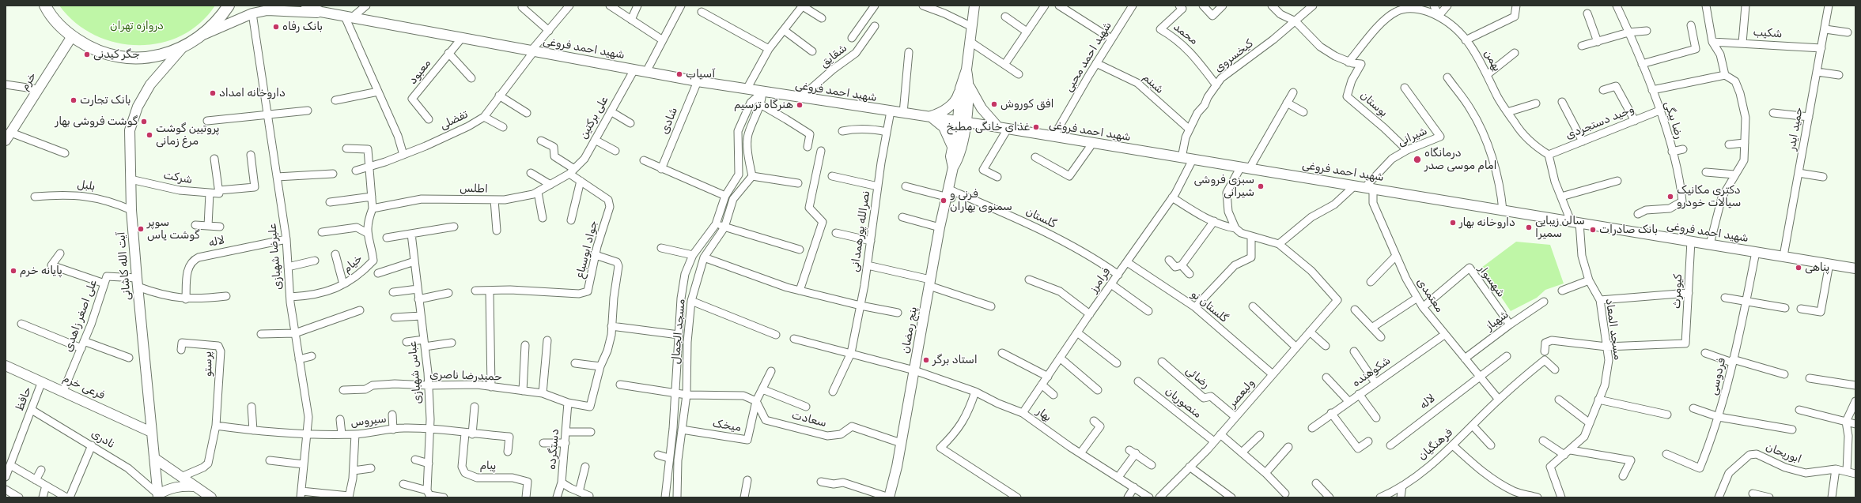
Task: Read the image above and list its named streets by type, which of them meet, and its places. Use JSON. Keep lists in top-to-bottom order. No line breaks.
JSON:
{"streets":{"main road":["شهید احمد فروغی","خرم","آیت الله کاشانی","پنج رمضان","فرعی خرم"],"street":["شکیب","محمد","شقایق","کیخسروی","شهید احمد محبی","بهمن","معبود","شبنم","بوستان","علی برکتین","تفضلی","رضا بیگی","شادی","وحید دستجردی","حمید ایدر","شیرانی","شرکت","بلبل","اطلس","گلستان","نصرالله پورهمدانی","لاله","جواد ابوسباع","علیرضا شهبازی","خیام","فرامرز","شهسوار","کیومرث","معتمدی","گلستان نو","علی اصغر زاهدی","شهباز","مسجد المعاد","مسجد الجمال","پرستو","شکوهنده","عباس شهبازی","حمیدرضا ناصری","فردوسی","رضائی","ولیعصر","حافظ","منصوریان","بهار","سعادت","سیروس","میخک","نادری","فرهنگیان","دستگرده","ابوریحان","پیام"]},"crossings":[["شکیب","حمید ایدر"],["محمد","کیخسروی"],["شهید احمد فروغی","شقایق"],["شهید احمد فروغی","کیخسروی"],["شهید احمد فروغی","شهید احمد محبی"],["شهید احمد فروغی","معبود"],["شهید احمد فروغی","علی برکتین"],["شهید احمد فروغی","تفضلی"],["شهید احمد فروغی","شادی"],["شهید احمد فروغی","حمید ایدر"],["شهید احمد فروغی","شیرانی"],["شهید احمد فروغی","نصرالله پورهمدانی"],["شهید احمد فروغی","فرامرز"],["شهید احمد فروغی","کیومرث"],["شهید احمد فروغی","معتمدی"],["شهید احمد فروغی","مسجد المعاد"],["شهید احمد فروغی","پنج رمضان"],["شهید احمد فروغی","مسجد الجمال"],["شهید احمد فروغی","فردوسی"],["کیخسروی","شبنم"],["کیخسروی","بوستان"],["شهید احمد محبی","شبنم"],["بهمن","بوستان"],["بهمن","وحید دستجردی"],["بوستان","شیرانی"],["علی برکتین","اطلس"],["علی برکتین","جواد ابوسباع"],["تفضلی","خیام"],["رضا بیگی","وحید دستجردی"],["شیرانی","معتمدی"],["شرکت","آیت الله کاشانی"],["بلبل","آیت الله کاشانی"],["اطلس","جواد ابوسباع"],["اطلس","خیام"],["گلستان","فرامرز"],["گلستان","پنج رمضان"],["نصرالله پورهمدانی","بهار"],["لاله","علیرضا شهبازی"],["لاله","معتمدی"],["علیرضا شهبازی","خیام"],["علیرضا شهبازی","سیروس"],["آیت الله کاشانی","علی اصغر زاهدی"],["آیت الله کاشانی","فرعی خرم"],["آیت الله کاشانی","نادری"],["فرامرز","گلستان نو"],["فرامرز","بهار"],["شهسوار","معتمدی"],["شهسوار","شهباز"],["کیومرث","مسجد المعاد"],["معتمدی","شهباز"],["معتمدی","شکوهنده"],["معتمدی","فرهنگیان"],["گلستان نو","ولیعصر"],["علی اصغر زاهدی","فرعی خرم"],["پنج رمضان","بهار"],["پنج رمضان","سعادت"],["مسجد الجمال","میخک"],["پرستو","سیروس"],["عباس شهبازی","حمیدرضا ناصری"],["عباس شهبازی","سیروس"],["حمیدرضا ناصری","دستگرده"],["رضائی","ولیعصر"],["فرعی خرم","حافظ"],["ولیعصر","منصوریان"],["حافظ","نادری"],["سعادت","میخک"],["سیروس","پیام"]],"parks":["دروازه تهران"],"places":["بانک رفاه","جگر کیدنی","آسیاب","داروخانه امداد","بانک تجارت","افق کوروش","هنرگاه ترسیم","گوشت فروشی بهار","غذای خانگی مطبخ","پروتیین گوشت مرغ زمانی","درمانگاه امام موسی صدر","سبزی فروشی شیرانی","دکتری مکانیک سیالات خودرو","فرنی و سمنوی بهاران","داروخانه بهار","سالن زیبایی سمیرا","سوپر گوشت یاس","بانک صادرات","پناهی","پایانه خرم","استاد برگر"]}
